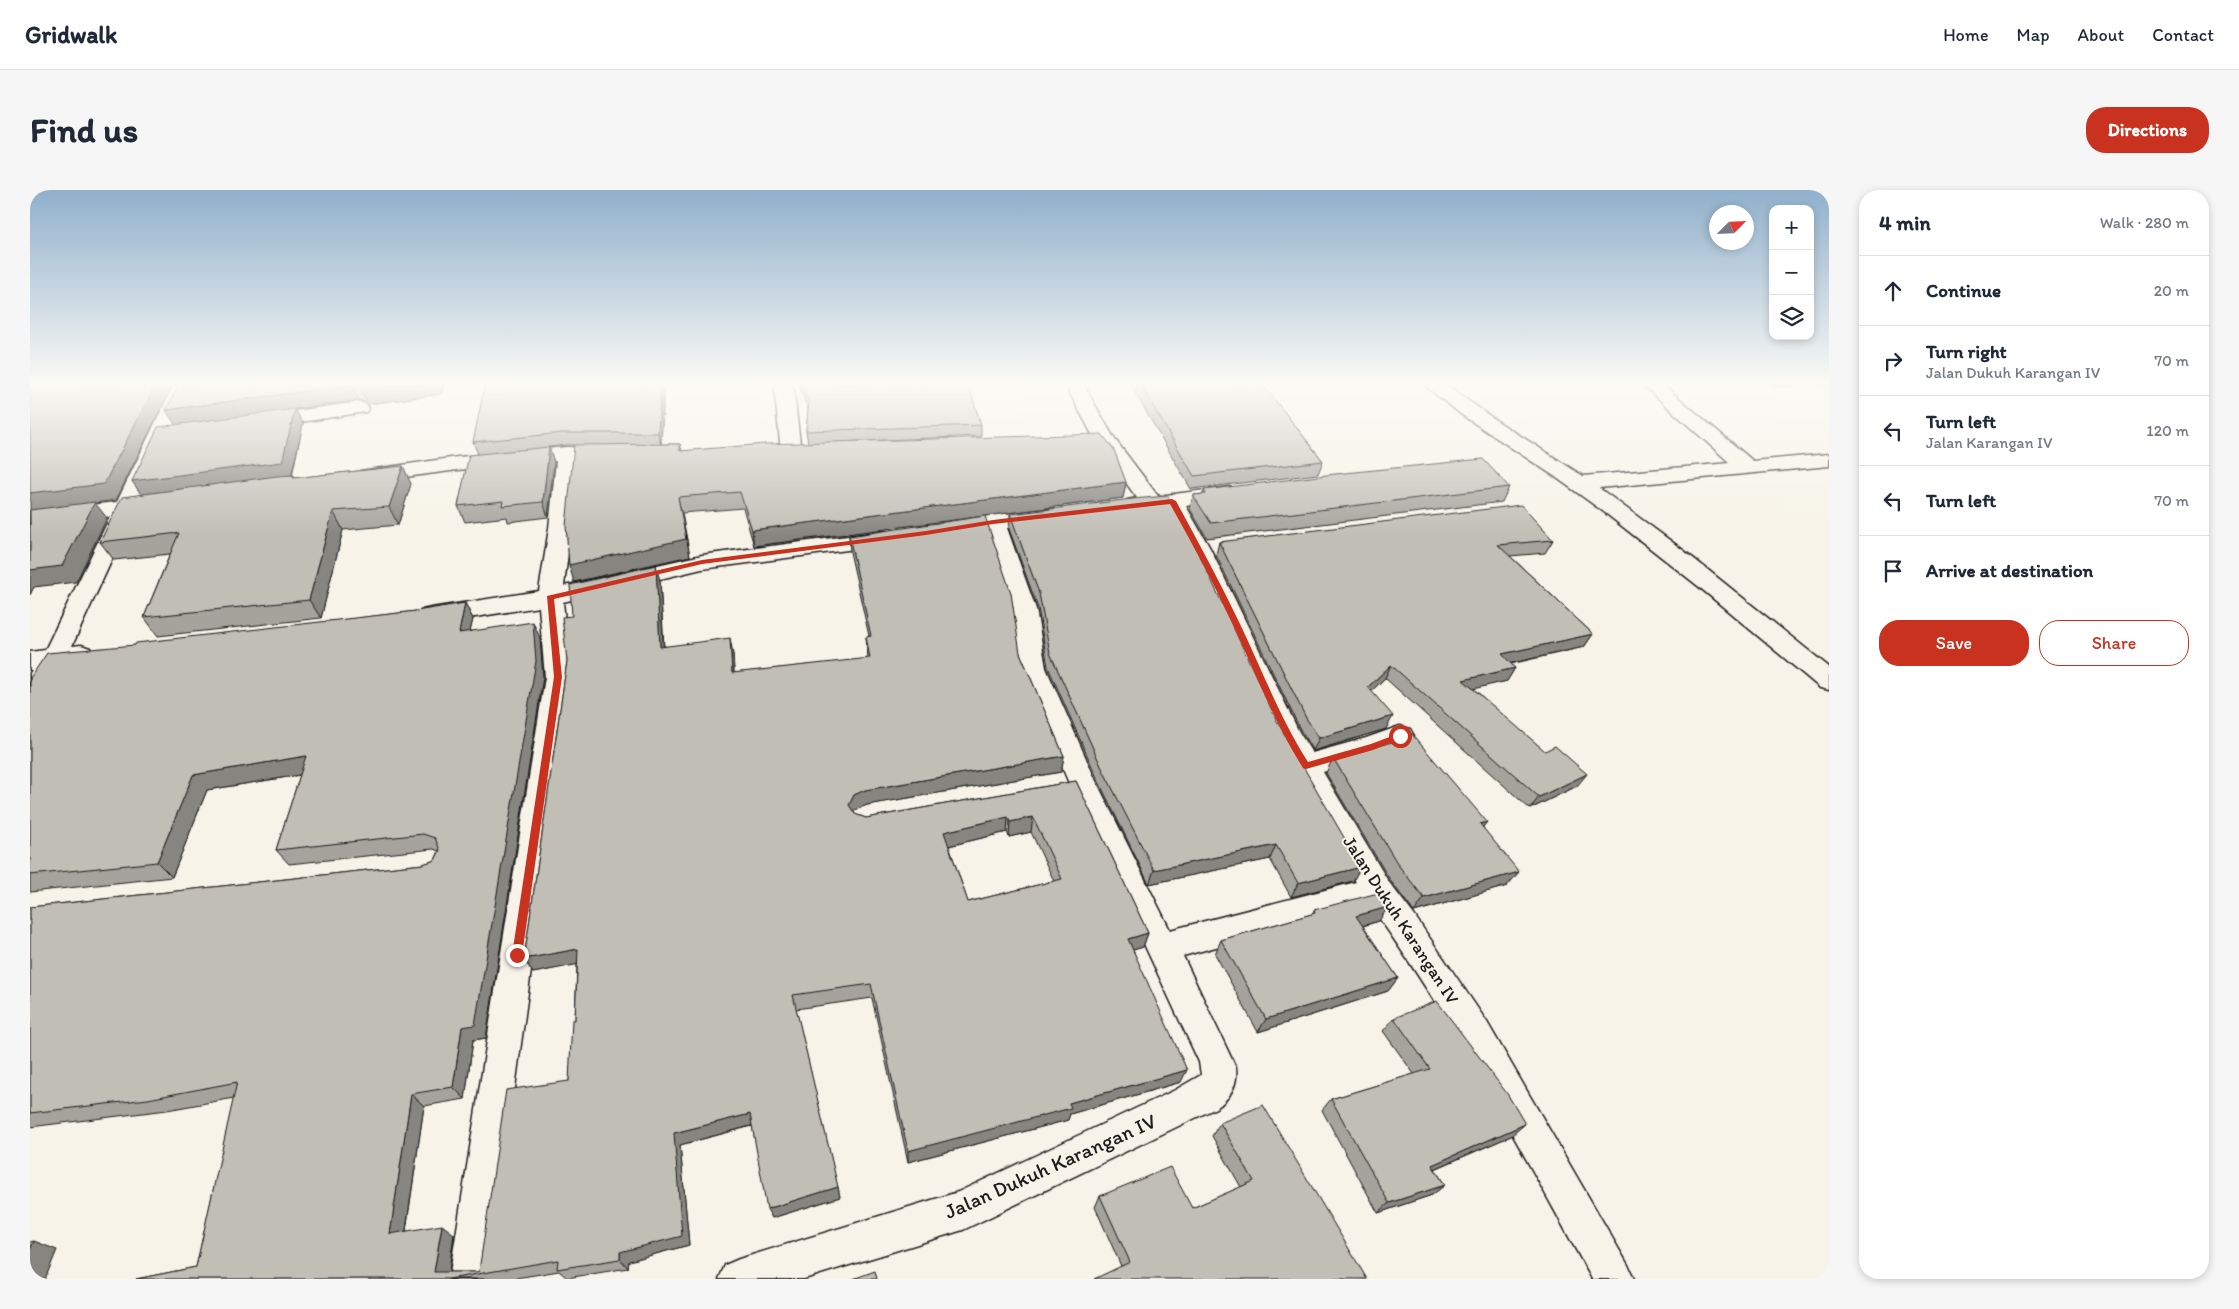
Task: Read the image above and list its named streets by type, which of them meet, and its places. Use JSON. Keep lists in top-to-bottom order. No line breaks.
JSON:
{"streets":{"street":["Jalan Dukuh Karangan IV"]},"north":"top right","page":{"header":"Gridwalk","nav":["Home","Map","About","Contact"],"buttons":["Directions",["Save","Share"]],"title":"Find us","heading":["4 min","Walk · 280 m"],"map_buttons":["+","−"],"list":[["Continue","20 m"],["Turn right","Jalan Dukuh Karangan IV","70 m"],["Turn left","Jalan Karangan IV","120 m"],["Turn left","70 m"],"Arrive at destination"]}}
